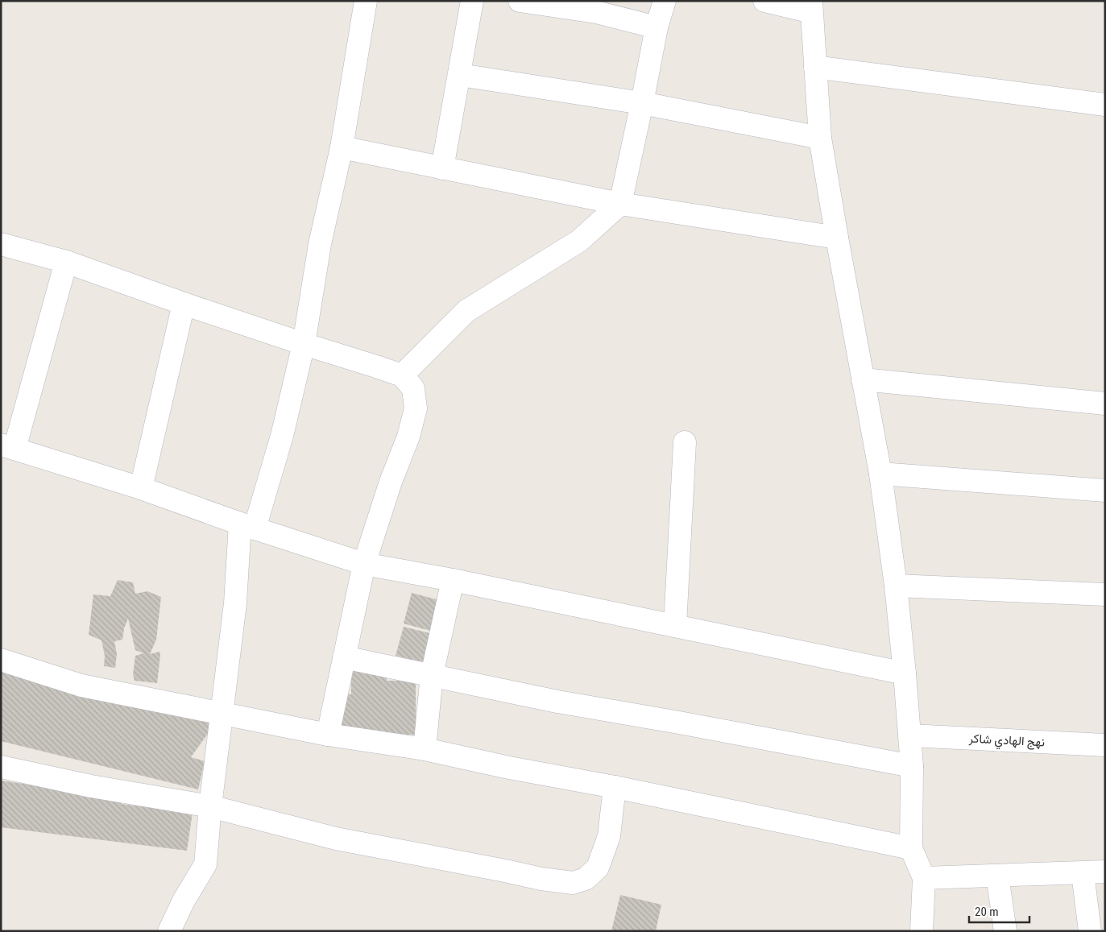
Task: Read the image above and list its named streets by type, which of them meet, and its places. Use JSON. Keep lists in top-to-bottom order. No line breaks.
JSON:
{"streets":{"street":["نهج الهادي شاكر"]},"scale_bar":"20 m"}
